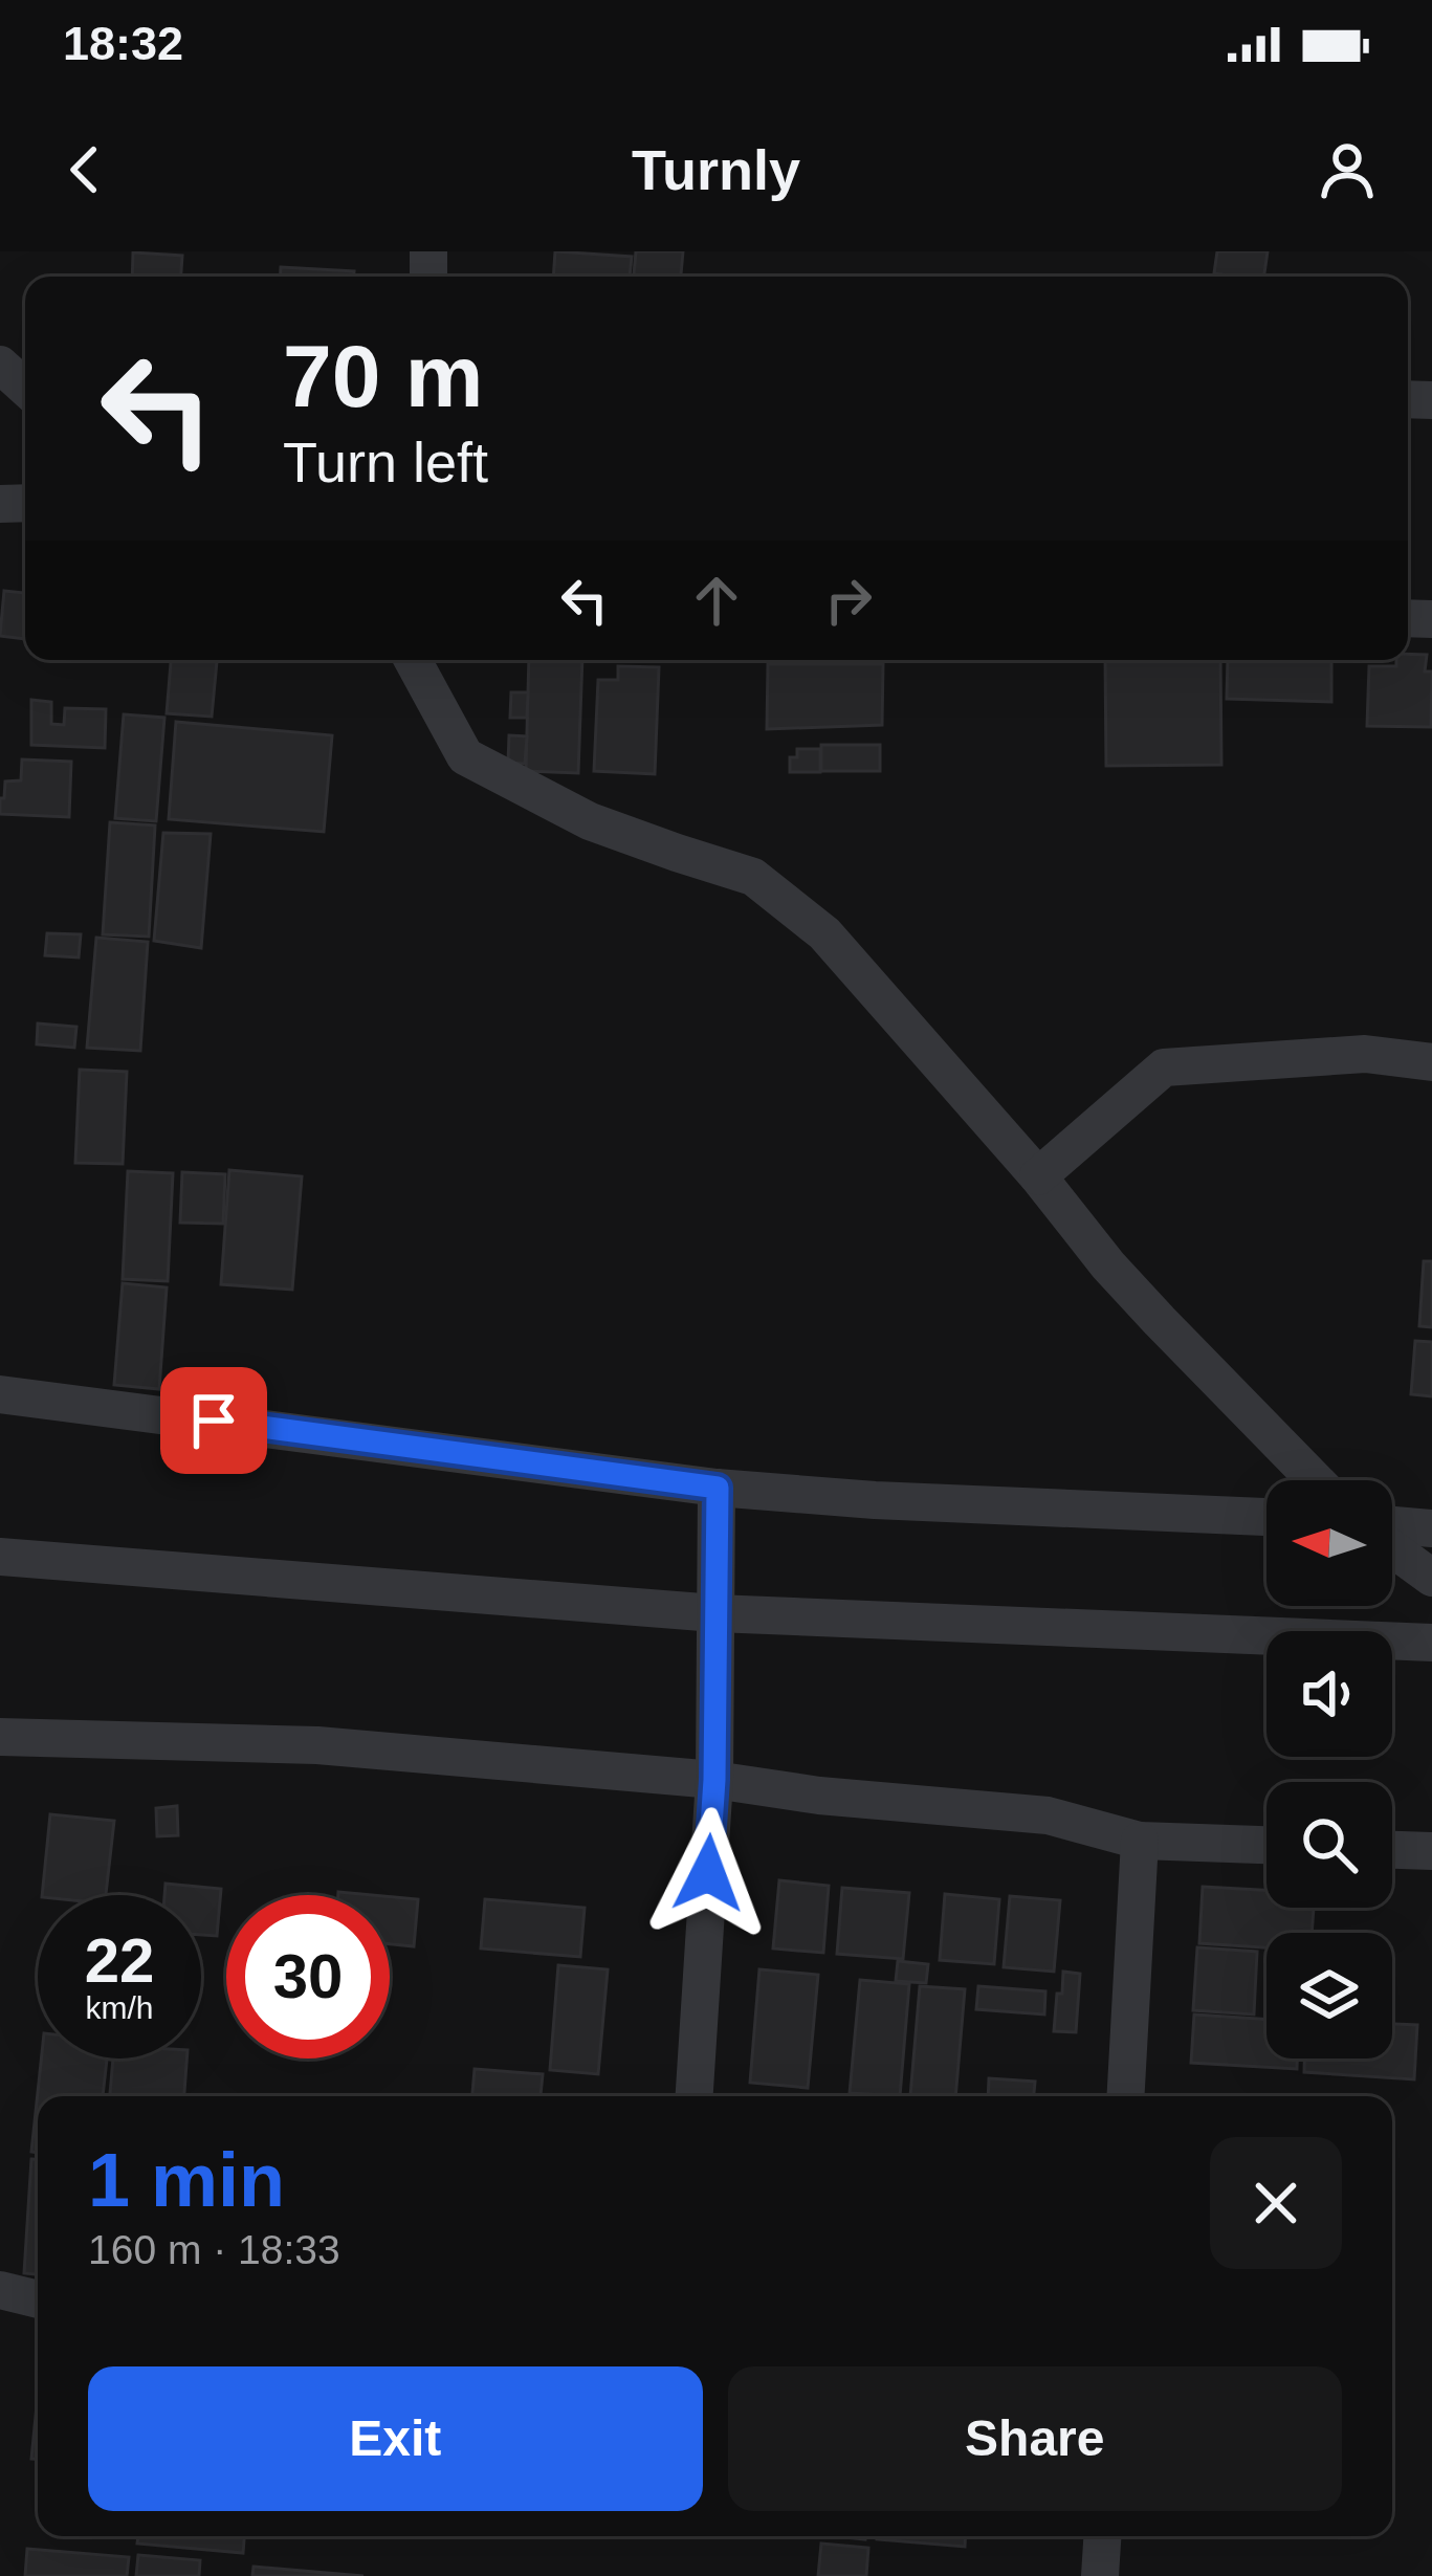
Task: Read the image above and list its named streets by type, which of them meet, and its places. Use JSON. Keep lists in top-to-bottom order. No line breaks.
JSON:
{"north":"left","page":{"status":"18:32","header":"Turnly","turn":["70 m","Turn left"],"speed":"22 km/h","limit":"30","heading":["1 min","160 m · 18:33"],"buttons":["Exit","Share"]}}
